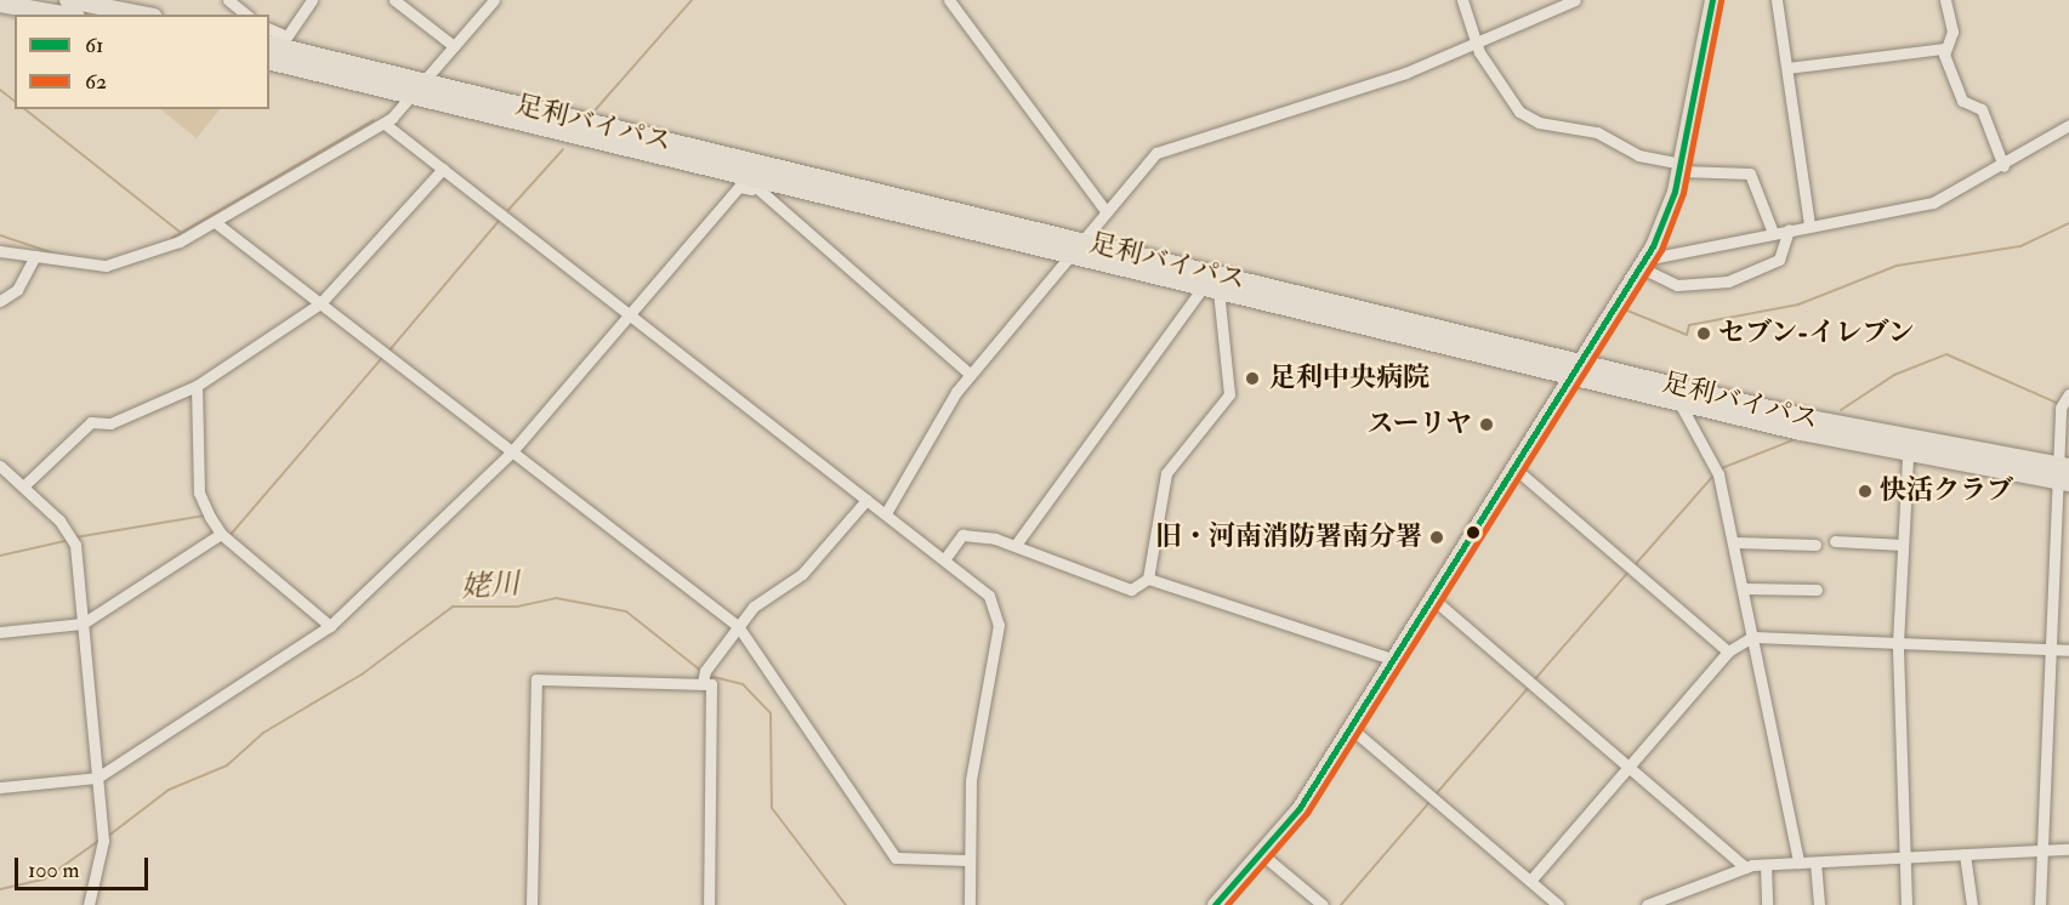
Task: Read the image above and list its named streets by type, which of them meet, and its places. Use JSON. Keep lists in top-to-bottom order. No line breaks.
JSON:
{"streets":{"highway":["足利バイパス"]},"water":["姥川"],"places":["セブン-イレブン","足利中央病院","スーリヤ","快活クラブ","旧・河南消防署南分署"],"lines":["transit line 61","transit line 62"],"legend":["61","62"],"scale_bar":"100 m"}
